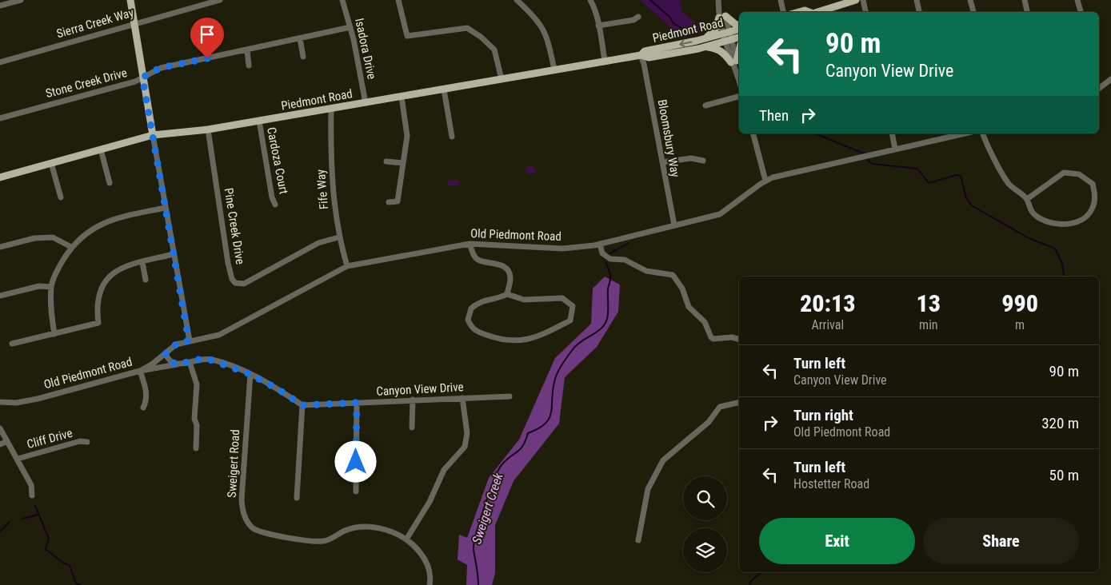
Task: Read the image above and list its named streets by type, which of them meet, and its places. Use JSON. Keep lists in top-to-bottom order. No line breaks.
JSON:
{"streets":{"main road":["Piedmont Road"],"street":["Sierra Creek Way","Isadora Drive","Stone Creek Drive","Bloomsbury Way","Cardoza Court","Fife Way","Pine Creek Drive","Old Piedmont Road","Canyon View Drive","Cliff Drive","Sweigert Road"]},"crossings":[["Piedmont Road","Isadora Drive"],["Piedmont Road","Bloomsbury Way"],["Piedmont Road","Cardoza Court"],["Piedmont Road","Fife Way"],["Piedmont Road","Pine Creek Drive"],["Isadora Drive","Stone Creek Drive"],["Bloomsbury Way","Old Piedmont Road"],["Fife Way","Pine Creek Drive"],["Fife Way","Old Piedmont Road"]],"water":["Sweigert Creek"],"page":{"turn":["90 m","Canyon View Drive"],"then":"Then","eta":["20:13","Arrival","13","min","990","m"],"list":[{"name":"Turn left","note":"Canyon View Drive","value":"90 m"},{"name":"Turn right","note":"Old Piedmont Road","value":"320 m"},{"name":"Turn left","note":"Hostetter Road","value":"50 m"}],"buttons":["Exit","Share"]}}
